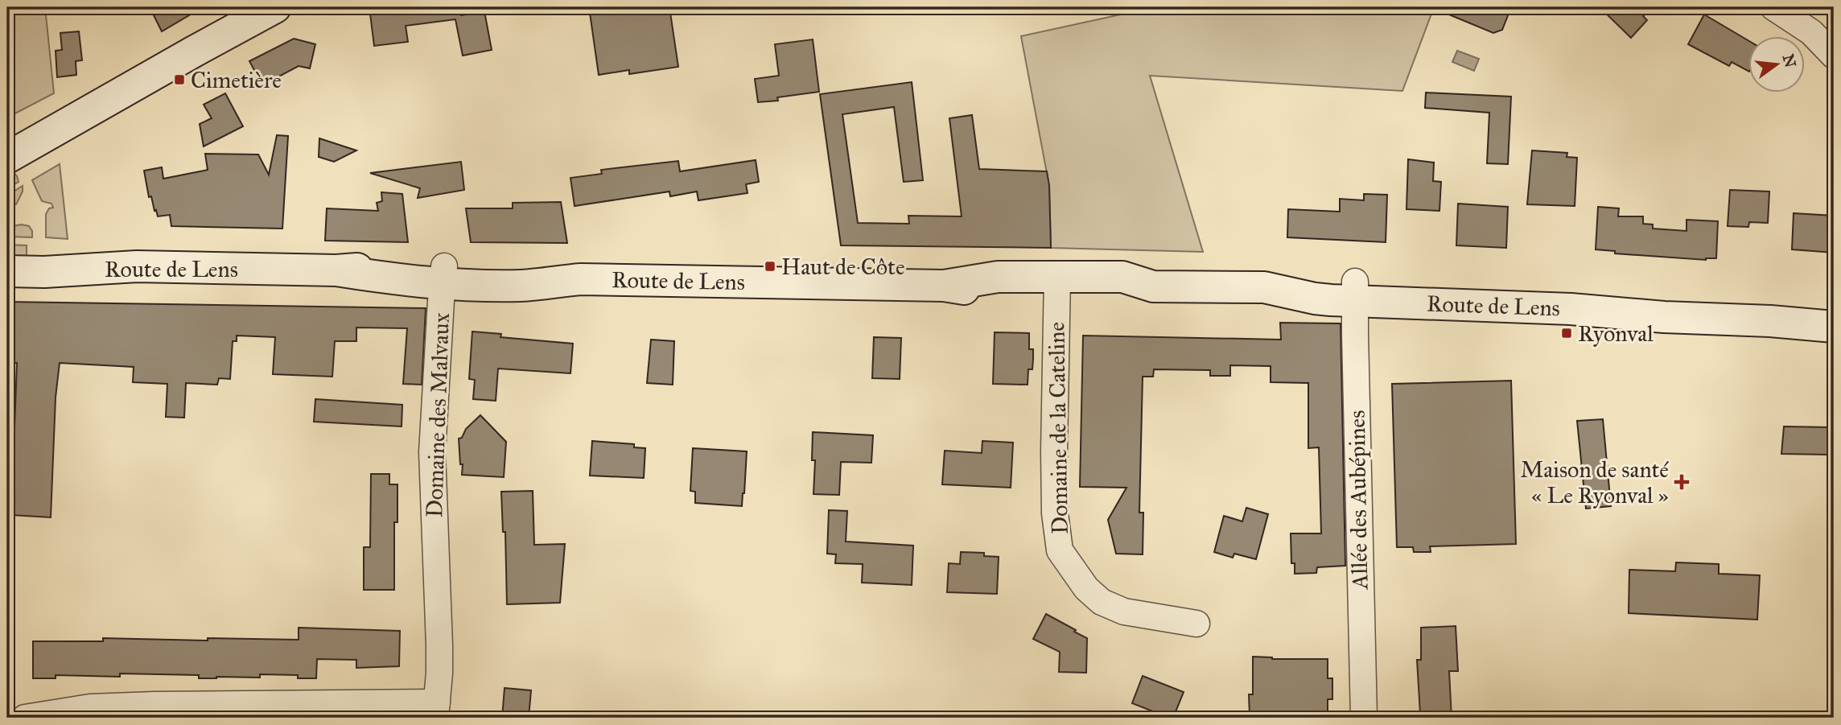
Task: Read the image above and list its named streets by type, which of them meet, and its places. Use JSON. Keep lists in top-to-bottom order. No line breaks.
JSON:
{"streets":{"main road":["Route de Lens"],"street":["Domaine des Malvaux","Domaine de la Cateline","Allée des Aubépines"]},"crossings":[["Route de Lens","Domaine des Malvaux"],["Route de Lens","Domaine de la Cateline"],["Route de Lens","Allée des Aubépines"]],"places":{"transit":["Cimetière","Haut de Côte","Ryonval"],"health":["Maison de santé « Le Ryonval »"]},"north":"right"}
